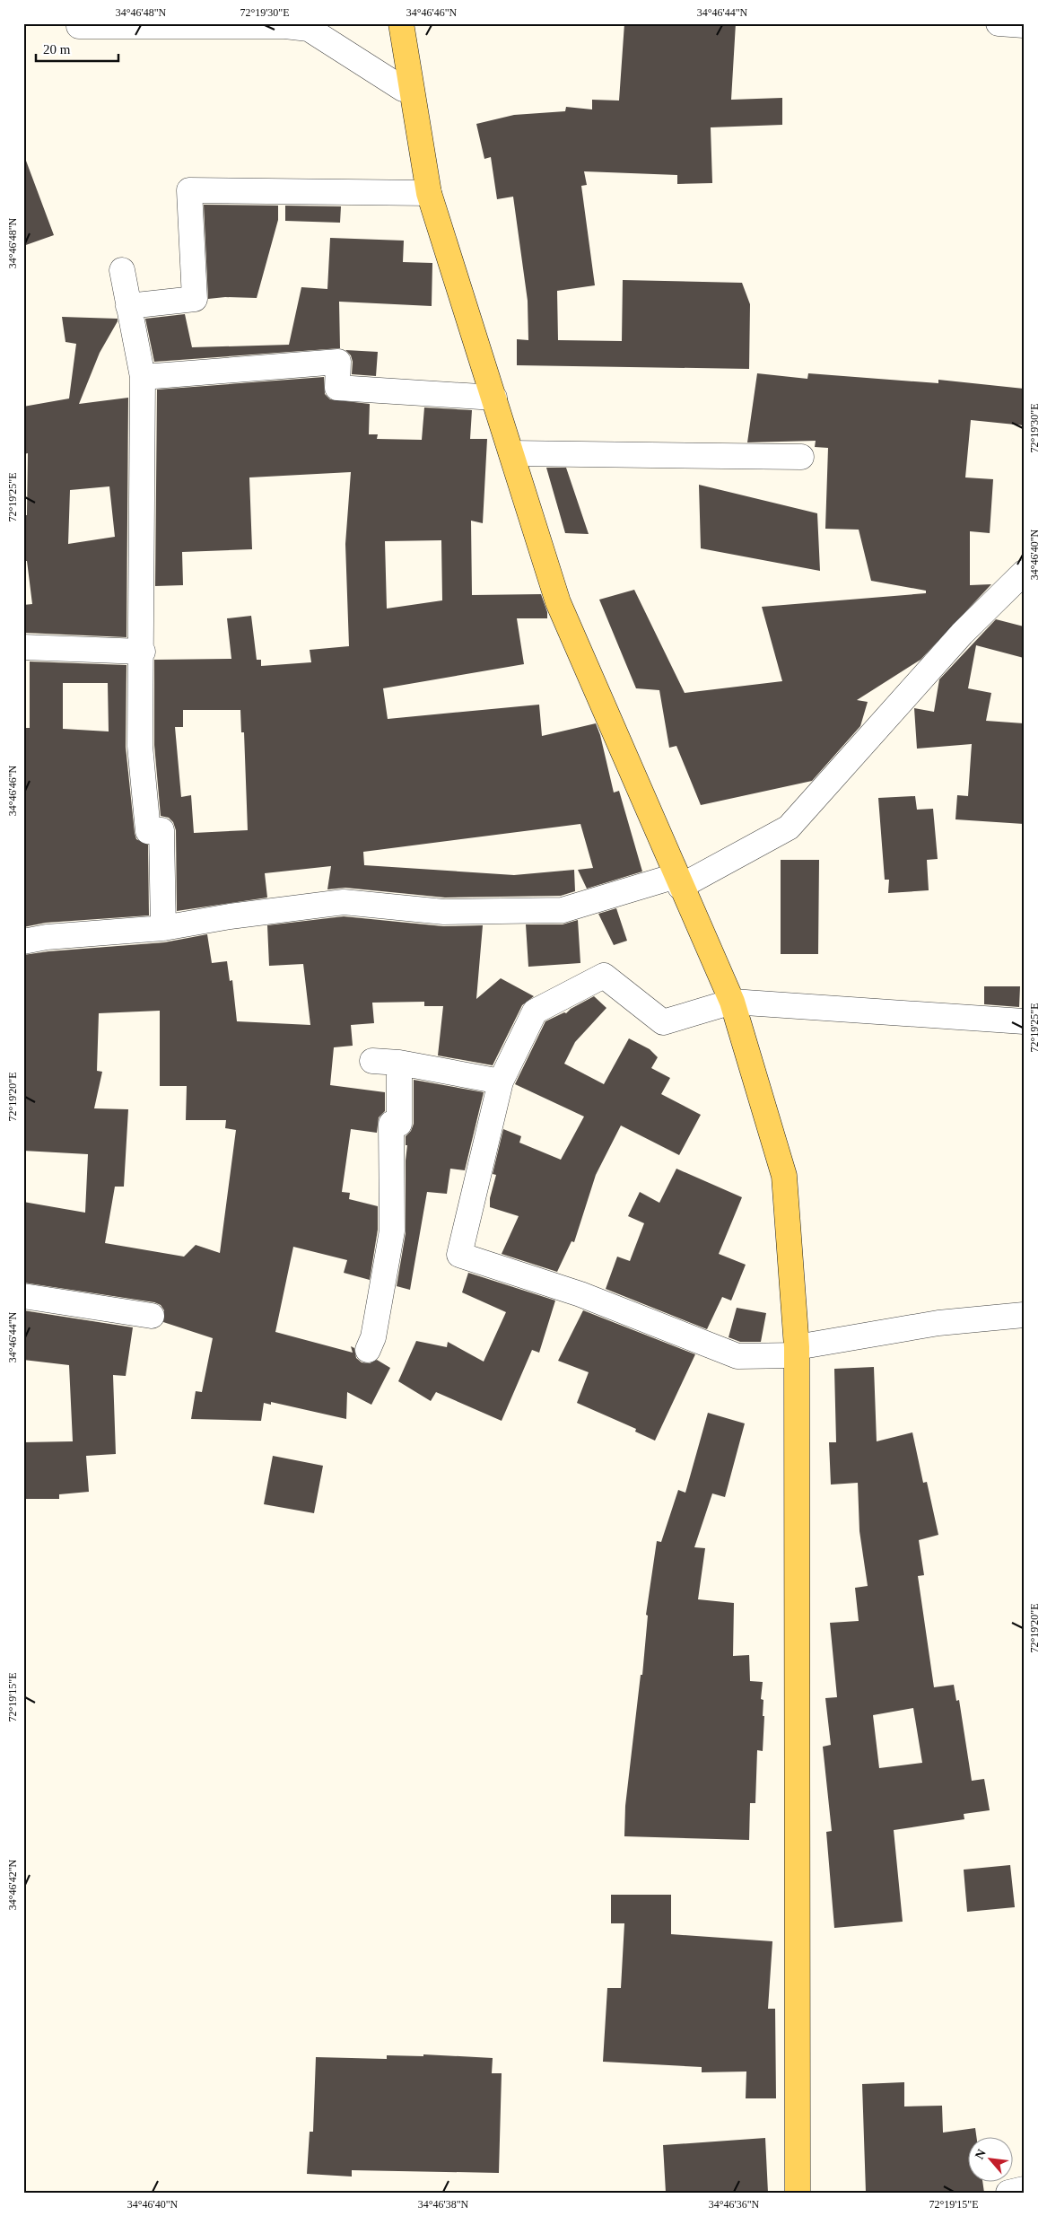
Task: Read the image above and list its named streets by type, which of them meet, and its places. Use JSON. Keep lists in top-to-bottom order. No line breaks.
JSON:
{"scale_bar":"20 m","north":"top left","coordinates":["34°46'48\"N","72°19'30\"E","34°46'46\"N","34°46'44\"N","72°19'25\"E","34°46'40\"N","72°19'20\"E","72°19'15\"E","34°46'42\"N","34°46'38\"N","34°46'36\"N"]}
